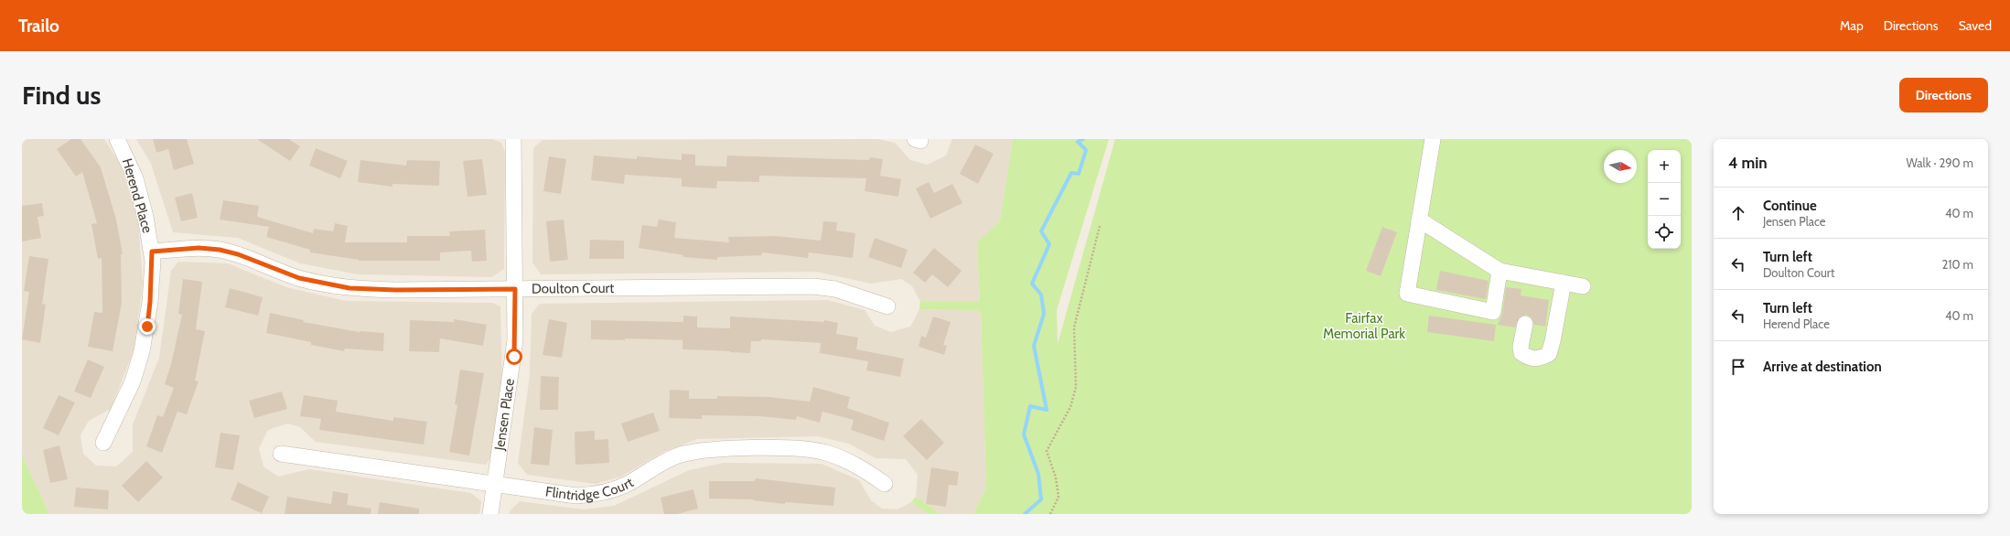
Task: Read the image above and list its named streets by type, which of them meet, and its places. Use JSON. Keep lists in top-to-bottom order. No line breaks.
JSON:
{"streets":{"street":["Herend Place","Doulton Court","Jensen Place","Flintridge Court"]},"crossings":[["Herend Place","Doulton Court"],["Doulton Court","Jensen Place"],["Jensen Place","Flintridge Court"]],"parks":["Fairfax Memorial Park"],"north":"right","page":{"header":"Trailo","nav":["Map","Directions","Saved"],"buttons":"Directions","title":"Find us","heading":["4 min","Walk · 290 m"],"map_buttons":["+","−"],"list":[["Continue","Jensen Place","40 m"],["Turn left","Doulton Court","210 m"],["Turn left","Herend Place","40 m"],"Arrive at destination"]}}
